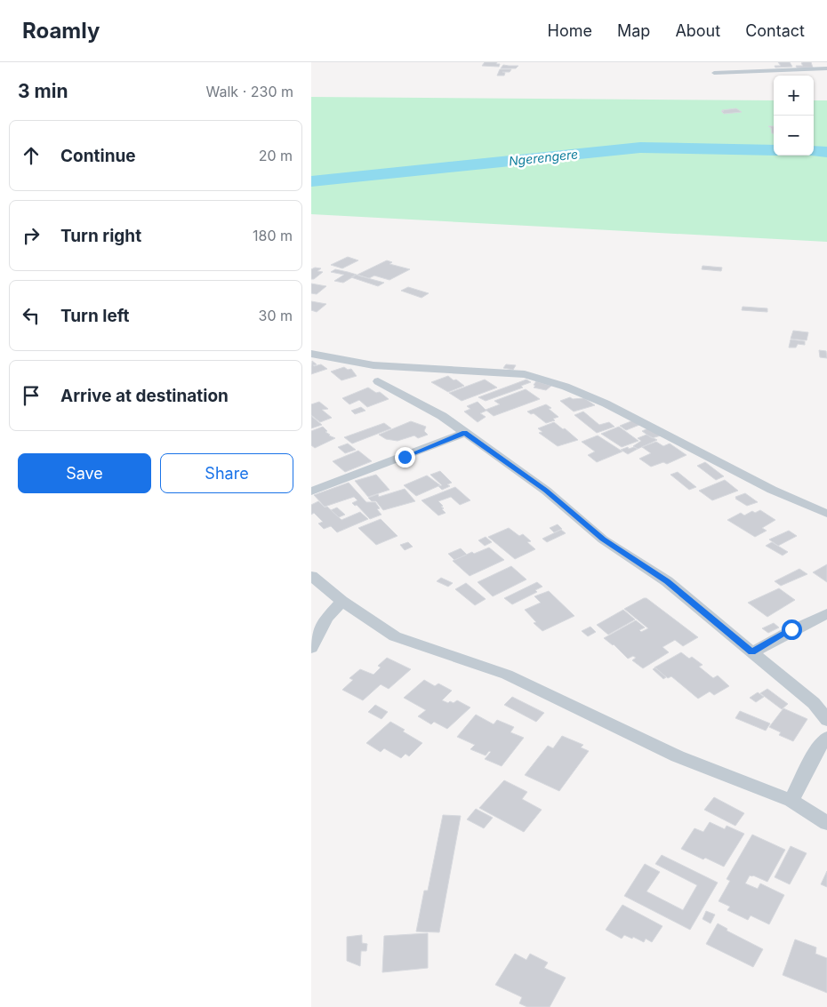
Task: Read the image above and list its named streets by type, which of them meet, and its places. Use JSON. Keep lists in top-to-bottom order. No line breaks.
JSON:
{"water":["Ngerengere"],"page":{"header":"Roamly","nav":["Home","Map","About","Contact"],"heading":["3 min","Walk · 230 m"],"map_buttons":["+","−"],"list":[["Continue","20 m"],["Turn right","180 m"],["Turn left","30 m"],"Arrive at destination"],"buttons":["Save","Share"]}}
